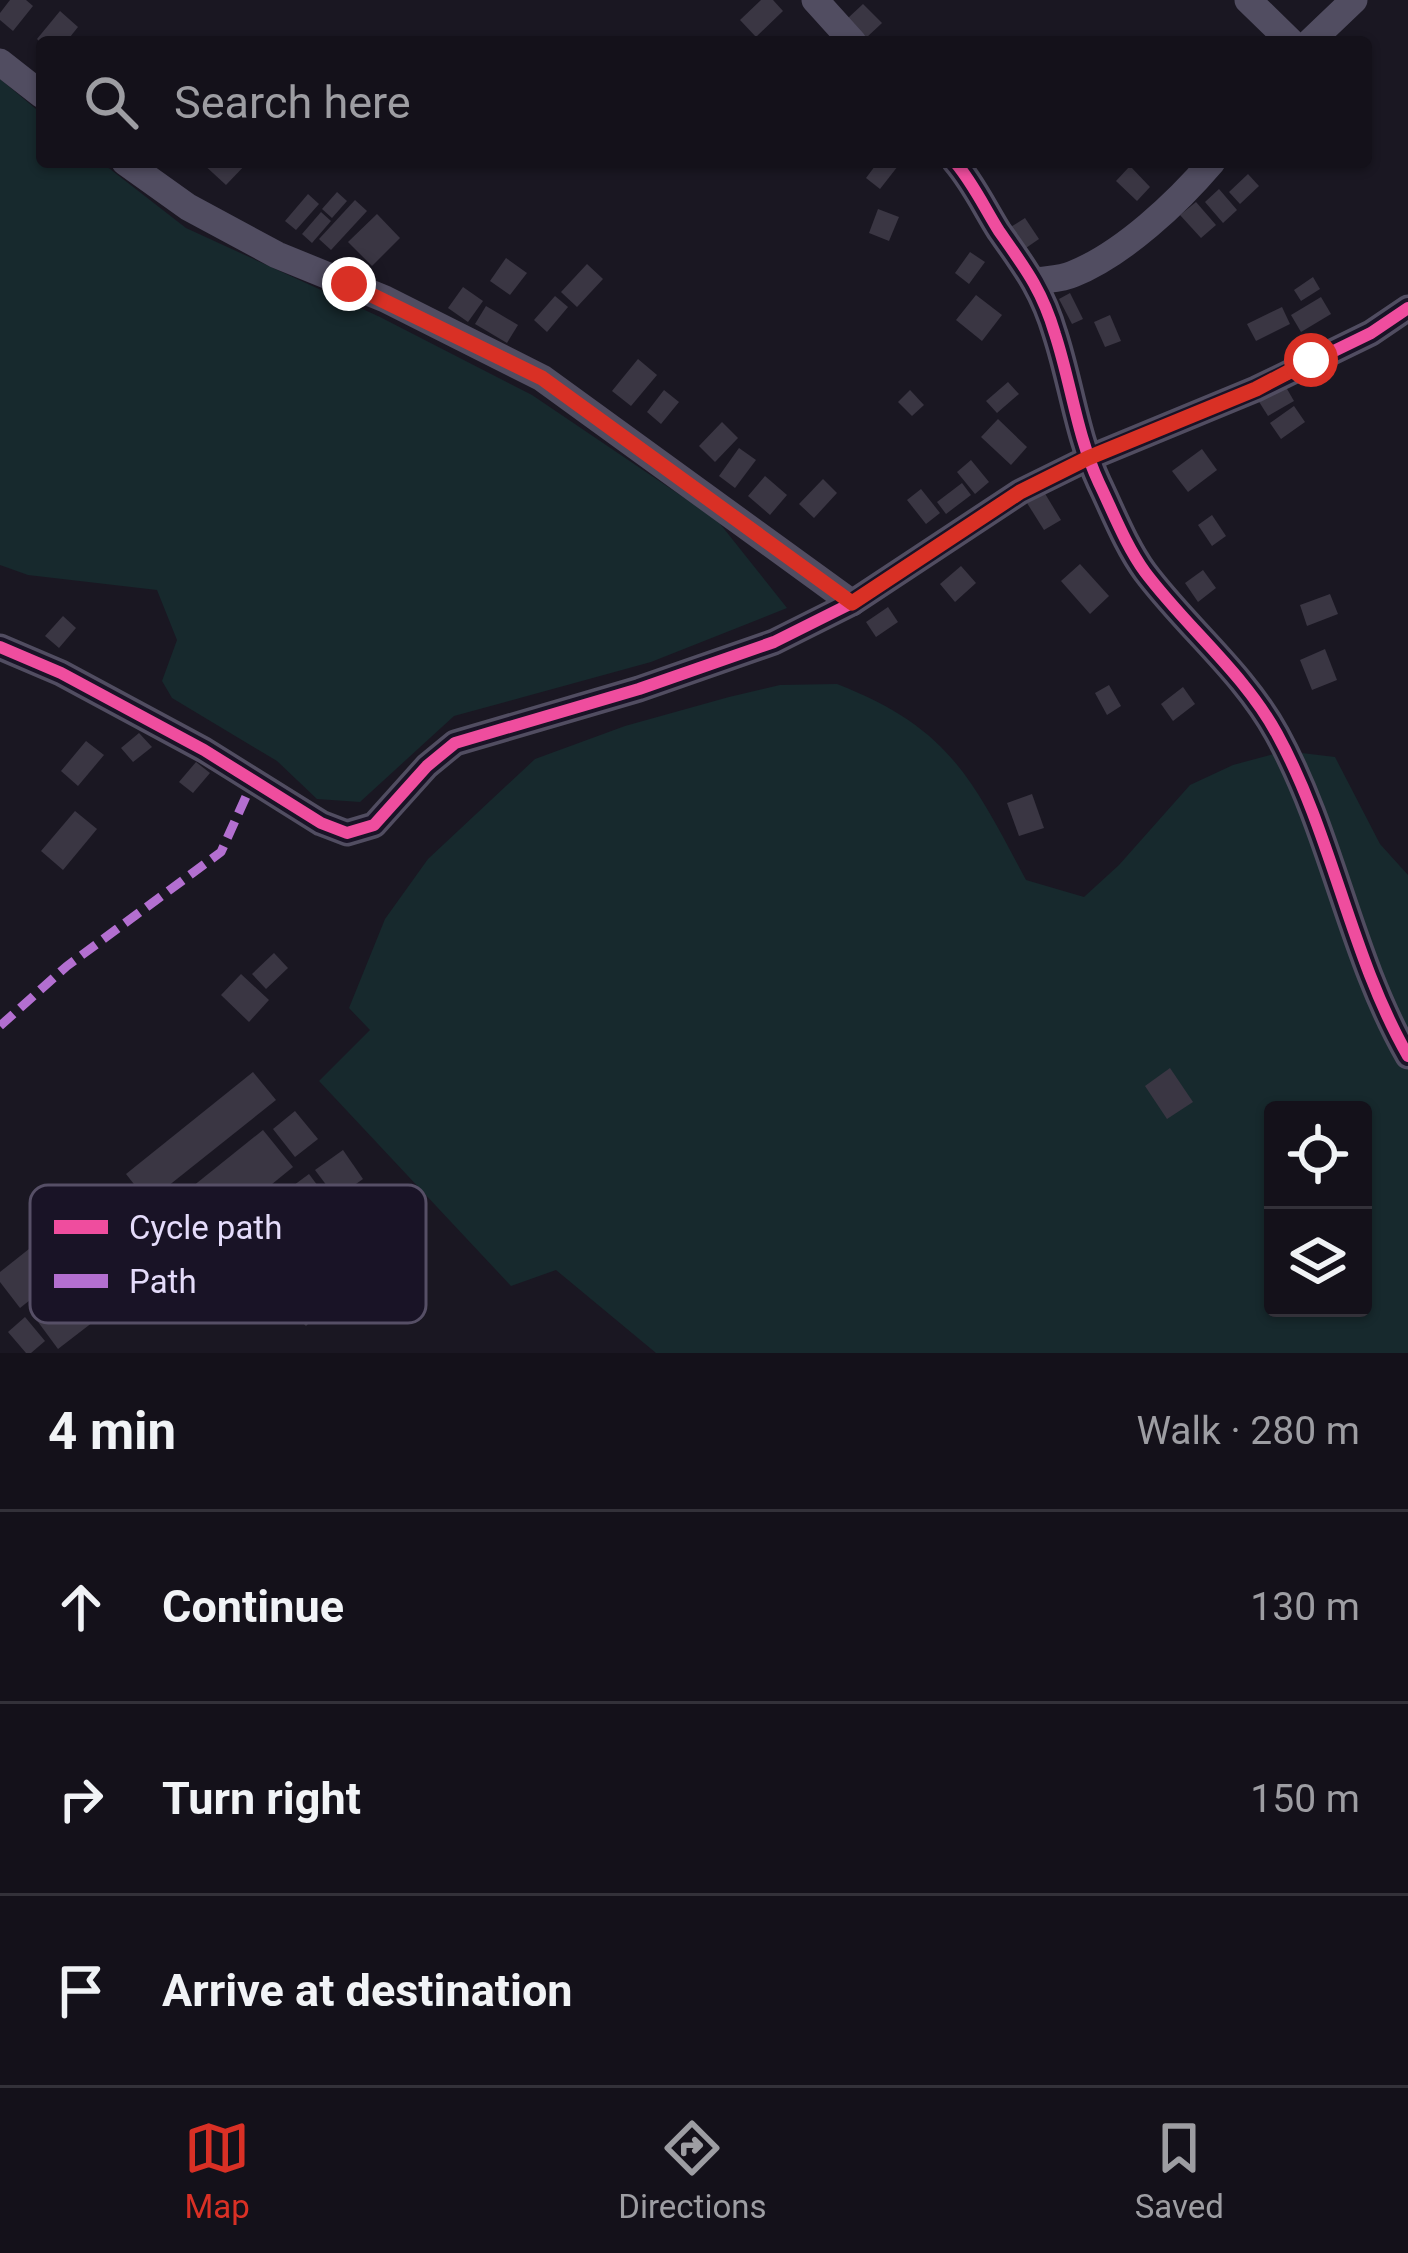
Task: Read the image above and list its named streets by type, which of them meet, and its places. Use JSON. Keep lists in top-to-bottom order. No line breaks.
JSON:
{"legend":["Cycle path","Path"],"page":{"search":"Search here","heading":["4 min","Walk · 280 m"],"list":[["Continue","130 m"],["Turn right","150 m"],"Arrive at destination"],"nav":["Map","Directions","Saved"]}}
